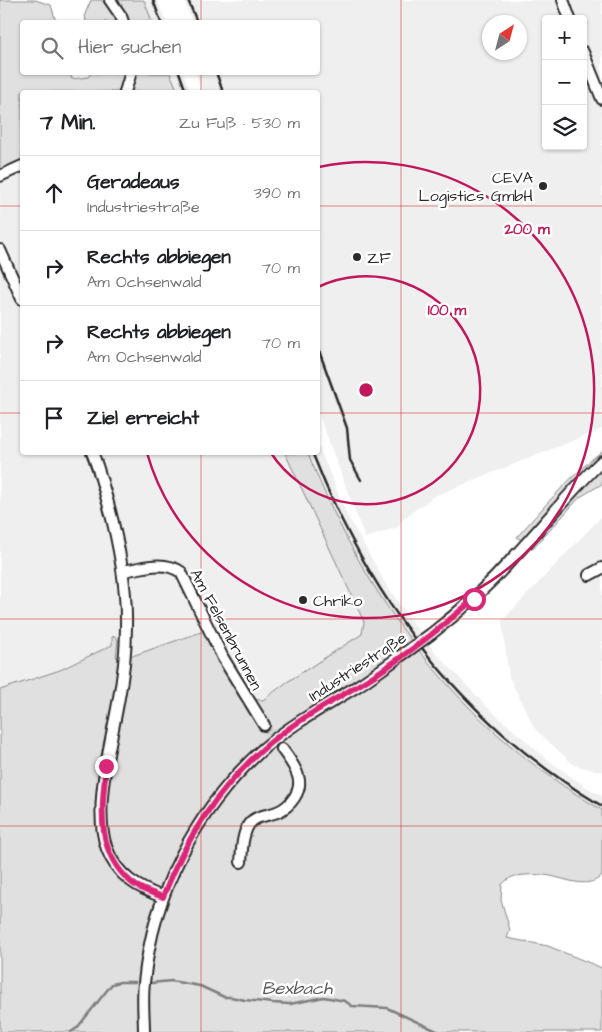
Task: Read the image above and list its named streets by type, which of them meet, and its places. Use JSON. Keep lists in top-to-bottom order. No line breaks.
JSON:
{"streets":{"street":["Am Felsenbrunnen","Industriestraße"]},"water":["Bexbach"],"places":["CEVA Logistics GmbH","ZF","Chriko"],"north":"top right","page":{"map_buttons":["+","−"],"search":"Hier suchen","heading":["7 Min.","Zu Fuß · 530 m"],"list":[["Geradeaus","Industriestraße","390 m"],["Rechts abbiegen","Am Ochsenwald","70 m"],["Rechts abbiegen","Am Ochsenwald","70 m"],"Ziel erreicht"]},"rings":["200 m","100 m"]}
